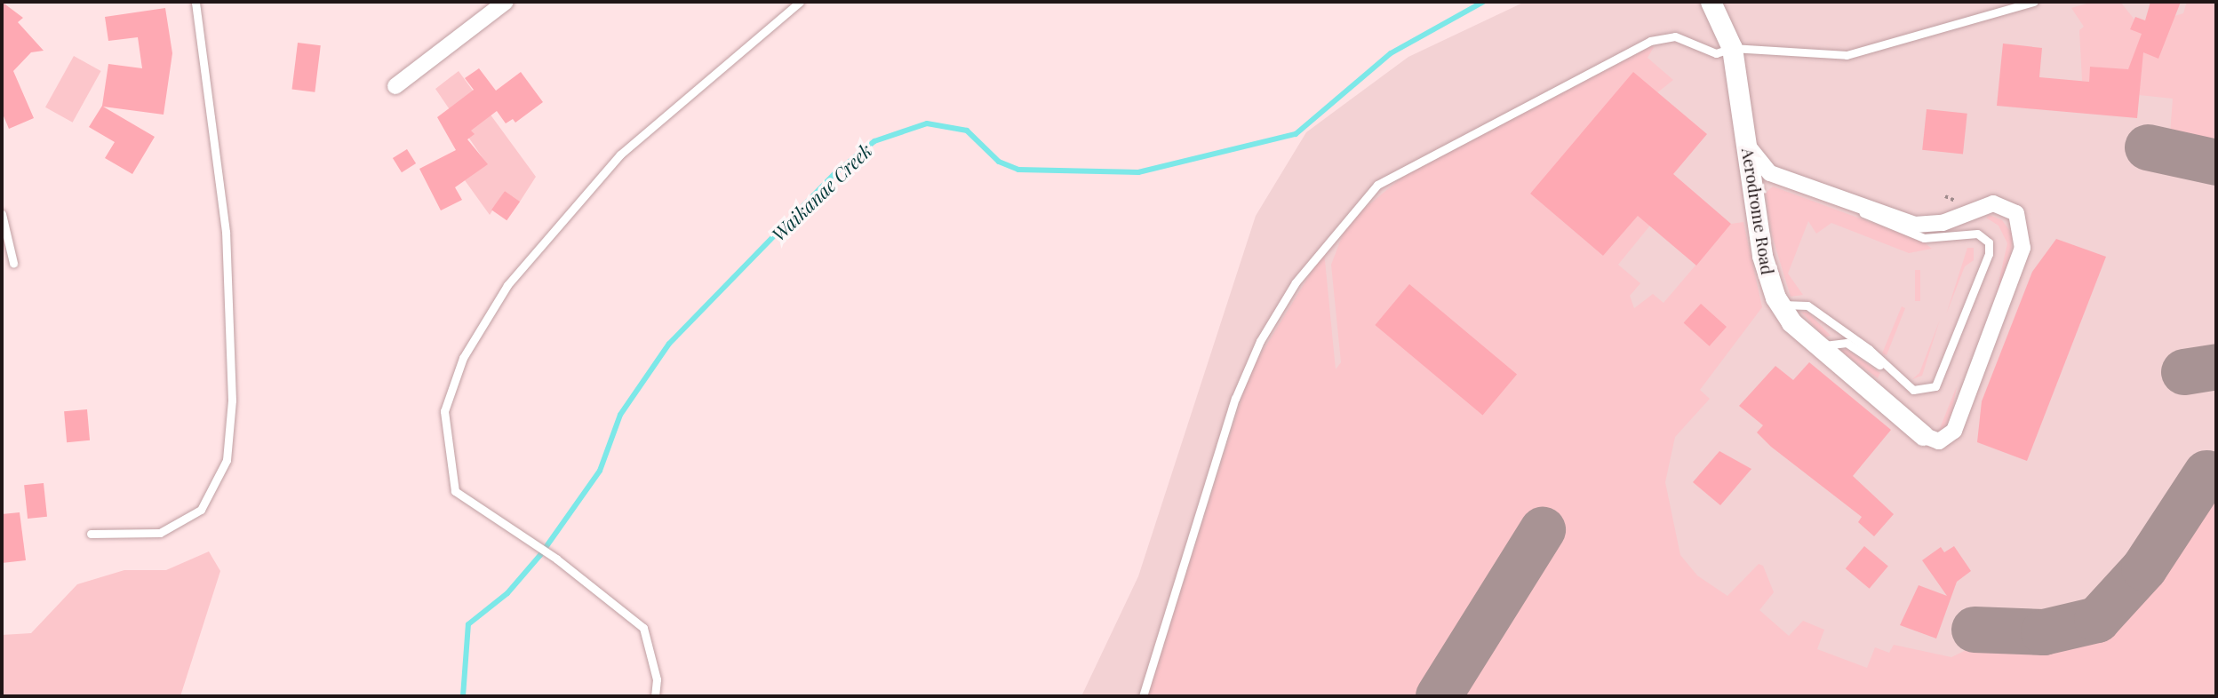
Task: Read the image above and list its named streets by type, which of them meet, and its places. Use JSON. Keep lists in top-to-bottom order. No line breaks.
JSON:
{"streets":{"street":["Aerodrome Road"]},"water":["Waikanae Creek"]}
